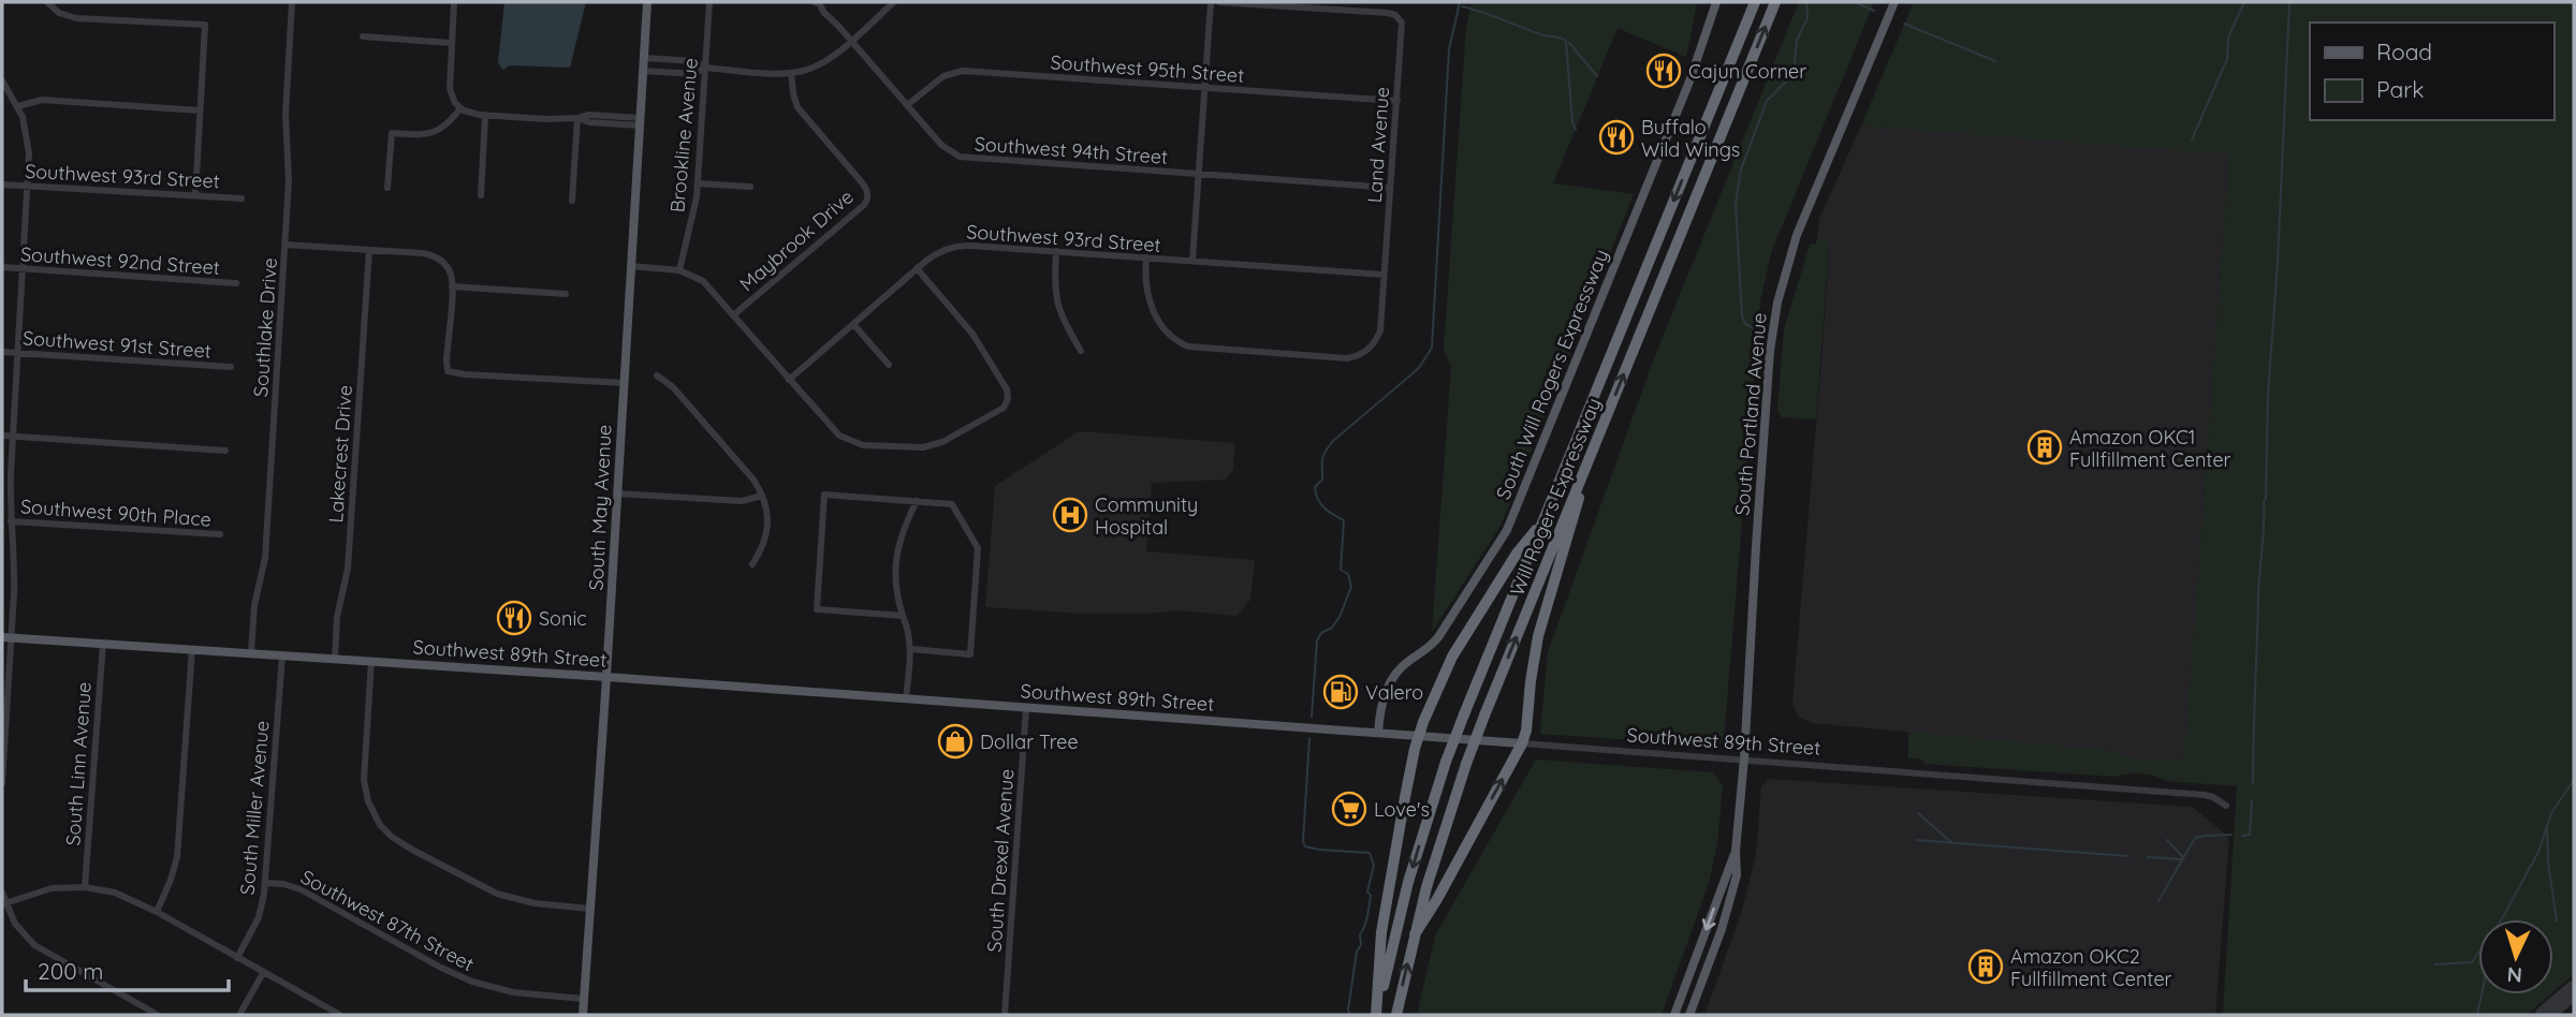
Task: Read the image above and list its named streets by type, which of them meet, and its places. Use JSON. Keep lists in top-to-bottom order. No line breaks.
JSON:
{"streets":{"highway":["Will Rogers Expressway"],"main road":["South Will Rogers Expressway","South Portland Avenue","South May Avenue","Southwest 89th Street"],"street":["Southwest 95th Street","Brookline Avenue","Land Avenue","Southwest 94th Street","Southwest 93rd Street","Maybrook Drive","Southwest 92nd Street","Southlake Drive","Southwest 91st Street","Lakecrest Drive","Southwest 90th Place","South Linn Avenue","South Miller Avenue","South Drexel Avenue","Southwest 87th Street"]},"crossings":[["Southwest 95th Street","Land Avenue"],["Southwest 95th Street","Southwest 94th Street"],["Land Avenue","Southwest 94th Street"],["Land Avenue","Southwest 93rd Street"],["Southlake Drive","Southwest 89th Street"],["South Will Rogers Expressway","Southwest 89th Street"],["South Portland Avenue","Southwest 89th Street"],["Lakecrest Drive","Southwest 89th Street"],["South May Avenue","Southwest 89th Street"],["South May Avenue","Southwest 87th Street"],["Southwest 89th Street","South Linn Avenue"],["Southwest 89th Street","South Miller Avenue"],["Southwest 89th Street","South Drexel Avenue"],["South Miller Avenue","Southwest 87th Street"]],"places":{"restaurant":["Cajun Corner","Buffalo Wild Wings","Sonic"],"building":["Amazon OKC1 Fullfillment Center","Amazon OKC2 Fullfillment Center"],"hospital":["Community Hospital"],"fuel station":["Valero"],"shop":["Dollar Tree"],"supermarket":["Love's"]},"legend":["Road","Park"],"scale_bar":"200 m","north":"bottom"}
